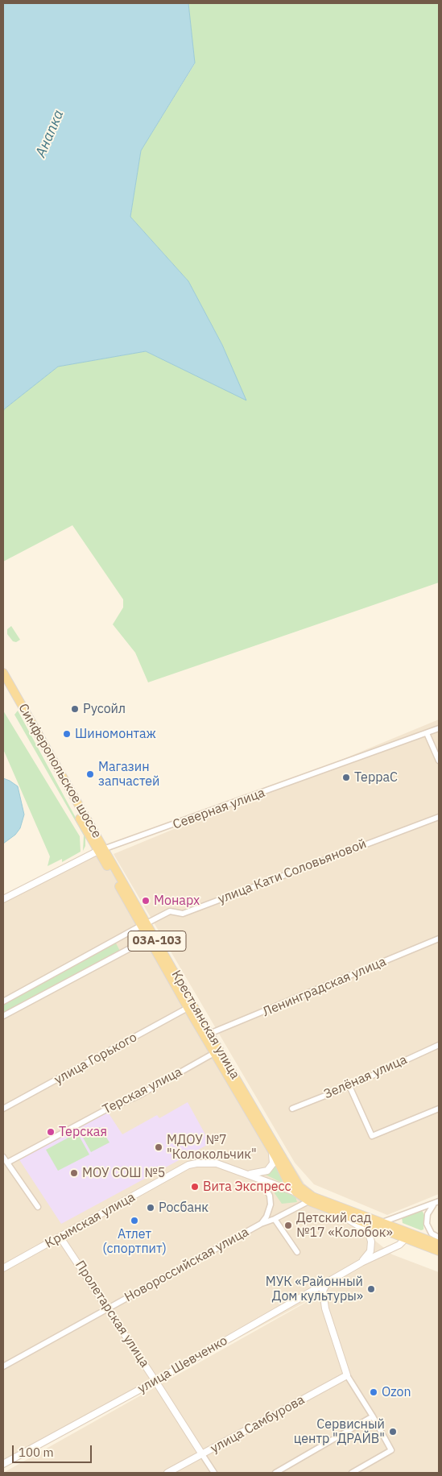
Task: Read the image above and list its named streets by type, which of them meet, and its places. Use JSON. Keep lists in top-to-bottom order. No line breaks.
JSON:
{"streets":{"main road":["Симферопольское шоссе","03А-103","Крестьянская улица"],"street":["Северная улица","улица Кати Соловьяновой","Ленинградская улица","улица Горького","Зелёная улица","Терская улица","Крымская улица","Новороссийская улица","Пролетарская улица","улица Шевченко","улица Самбурова"]},"crossings":[["Симферопольское шоссе","Северная улица"],["Симферопольское шоссе","Крестьянская улица"],["Северная улица","Крестьянская улица"],["улица Кати Соловьяновой","Крестьянская улица"],["Ленинградская улица","Крестьянская улица"],["Крестьянская улица","улица Горького"],["Крестьянская улица","Терская улица"],["Крестьянская улица","Крымская улица"],["Крестьянская улица","Новороссийская улица"],["Крестьянская улица","улица Шевченко"],["Крымская улица","Пролетарская улица"],["Новороссийская улица","Пролетарская улица"],["Пролетарская улица","улица Шевченко"],["Пролетарская улица","улица Самбурова"]],"water":["Анапка"],"places":["Русойл","Шиномонтаж","Магазин запчастей","ТерраС","Монарх","Терская","МДОУ №7 \"Колокольчик\"","МОУ СОШ №5","Вита Экспресс","Росбанк","Атлет (спортпит)","Детский сад №17 «Колобок»","МУК «Районный Дом культуры»","Ozon","Сервисный центр \"ДРАЙВ\""],"scale_bar":"100 m"}
